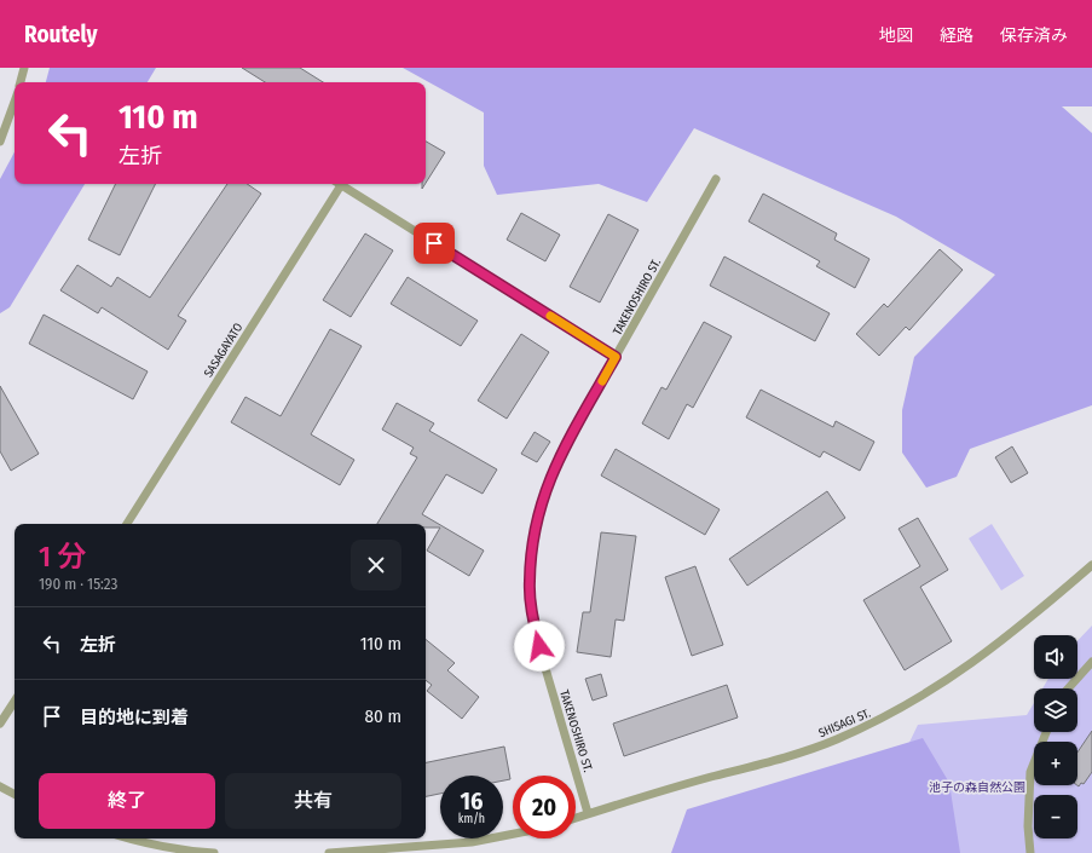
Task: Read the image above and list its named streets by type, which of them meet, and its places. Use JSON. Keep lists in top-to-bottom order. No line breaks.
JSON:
{"streets":{"lane":["TAKENOSHIRO ST.","SASAGAYATO","SHISAGI ST."]},"crossings":[["TAKENOSHIRO ST.","SHISAGI ST."]],"parks":["池子の森自然公園"],"page":{"header":"Routely","nav":["地図","経路","保存済み"],"turn":["110 m","左折"],"heading":["1 分","190 m · 15:23"],"list":[{"name":"左折","value":"110 m"},{"name":"目的地に到着","value":"80 m"}],"map_buttons":["+","−"],"buttons":["終了","共有"],"speed":"16 km/h","limit":"20"}}
